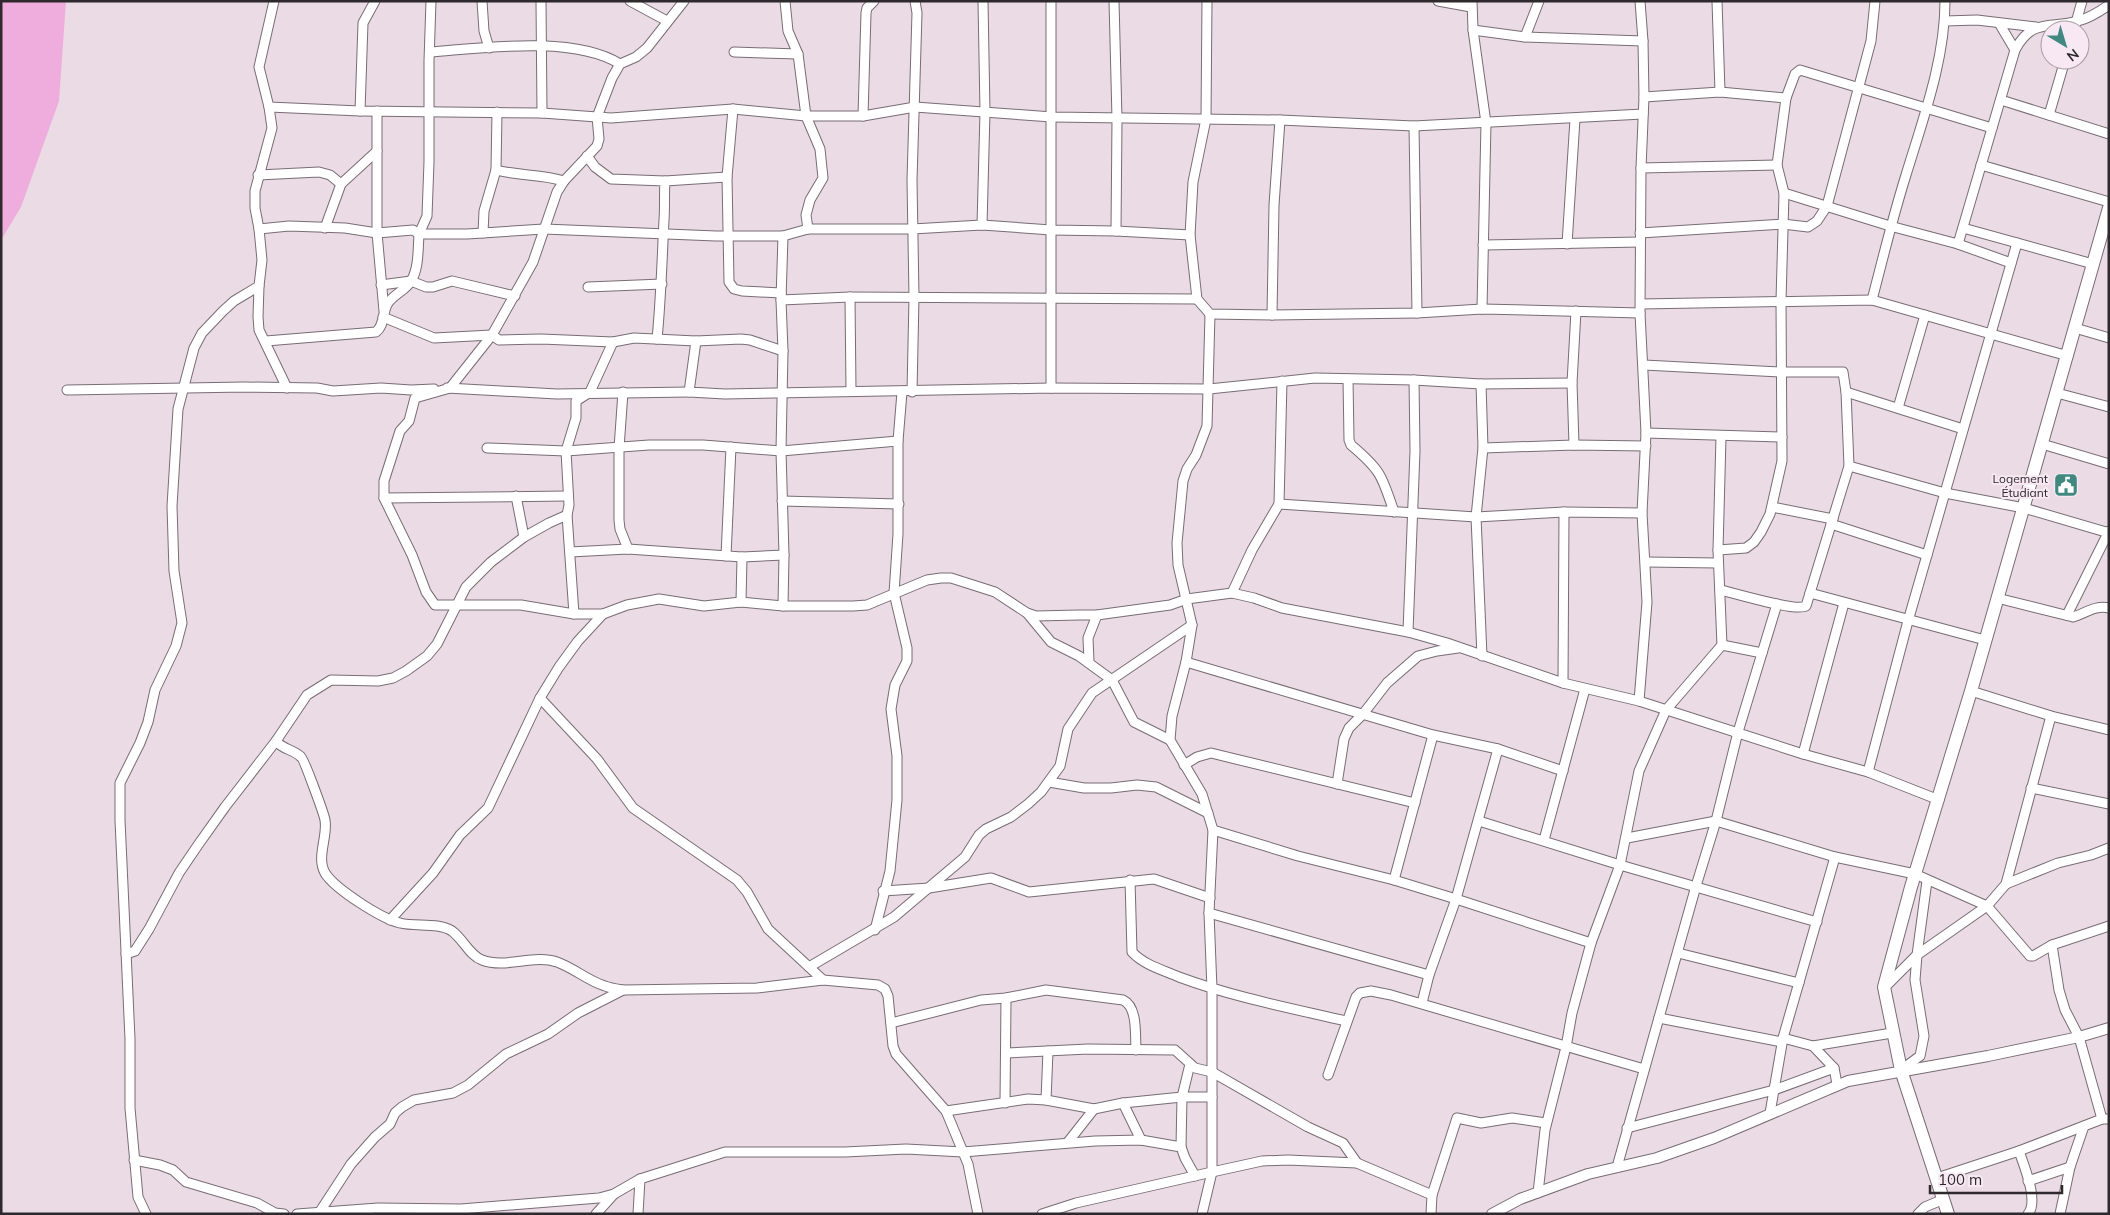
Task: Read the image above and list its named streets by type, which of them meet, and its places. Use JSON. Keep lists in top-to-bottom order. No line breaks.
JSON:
{"places":{"public building":["Logement Étudiant"]},"scale_bar":"100 m","north":"bottom right"}
